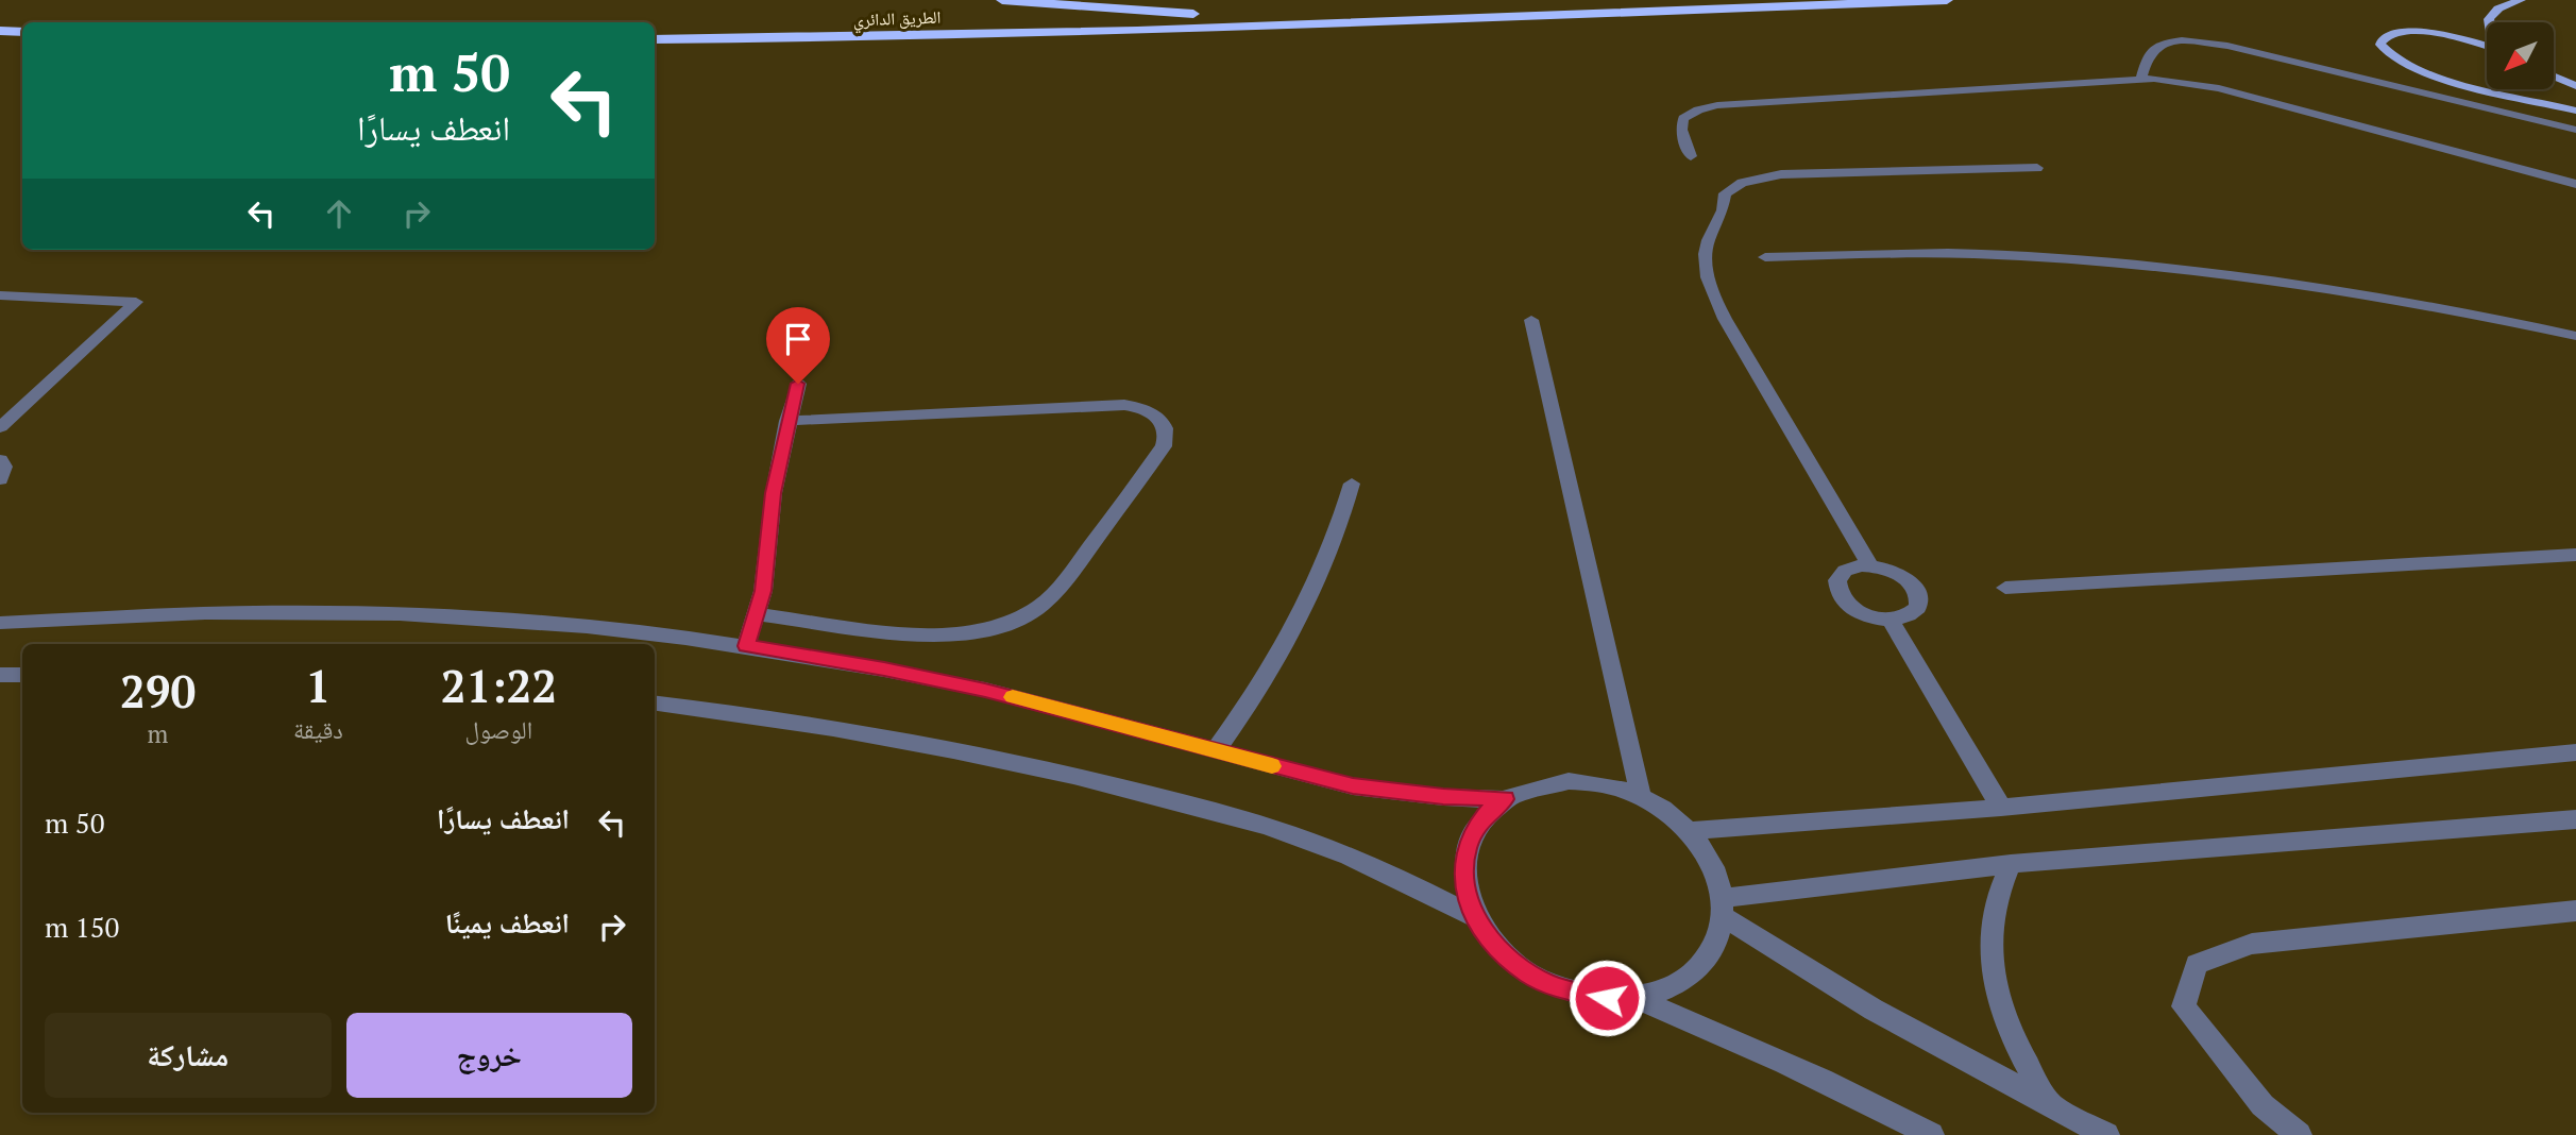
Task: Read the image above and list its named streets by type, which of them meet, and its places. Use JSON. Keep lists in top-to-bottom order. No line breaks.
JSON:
{"streets":{"highway":["الطريق الدائري"]},"north":"bottom left","page":{"turn":["50 m","انعطف يسارًا"],"eta":["21:22","الوصول","1","دقيقة","290","m"],"list":[{"name":"انعطف يسارًا","value":"50 m"},{"name":"انعطف يمينًا","value":"150 m"}],"buttons":["خروج","مشاركة"]}}
